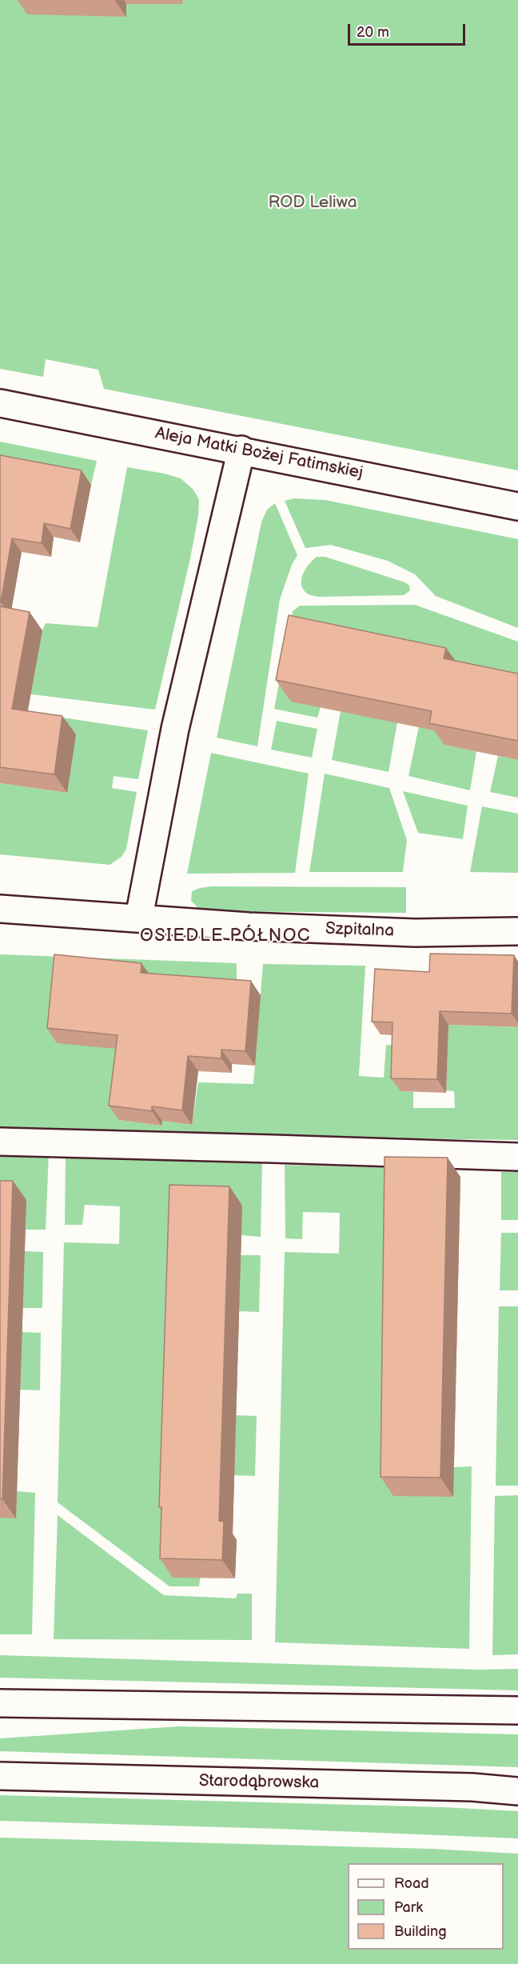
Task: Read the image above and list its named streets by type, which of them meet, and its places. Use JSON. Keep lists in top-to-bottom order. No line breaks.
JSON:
{"streets":{"street":["Aleja Matki Bożej Fatimskiej","Szpitalna","Starodąbrowska"]},"districts":["OSIEDLE PÓŁNOC"],"parks":["ROD Leliwa"],"legend":["Road","Park","Building"],"scale_bar":"20 m"}
